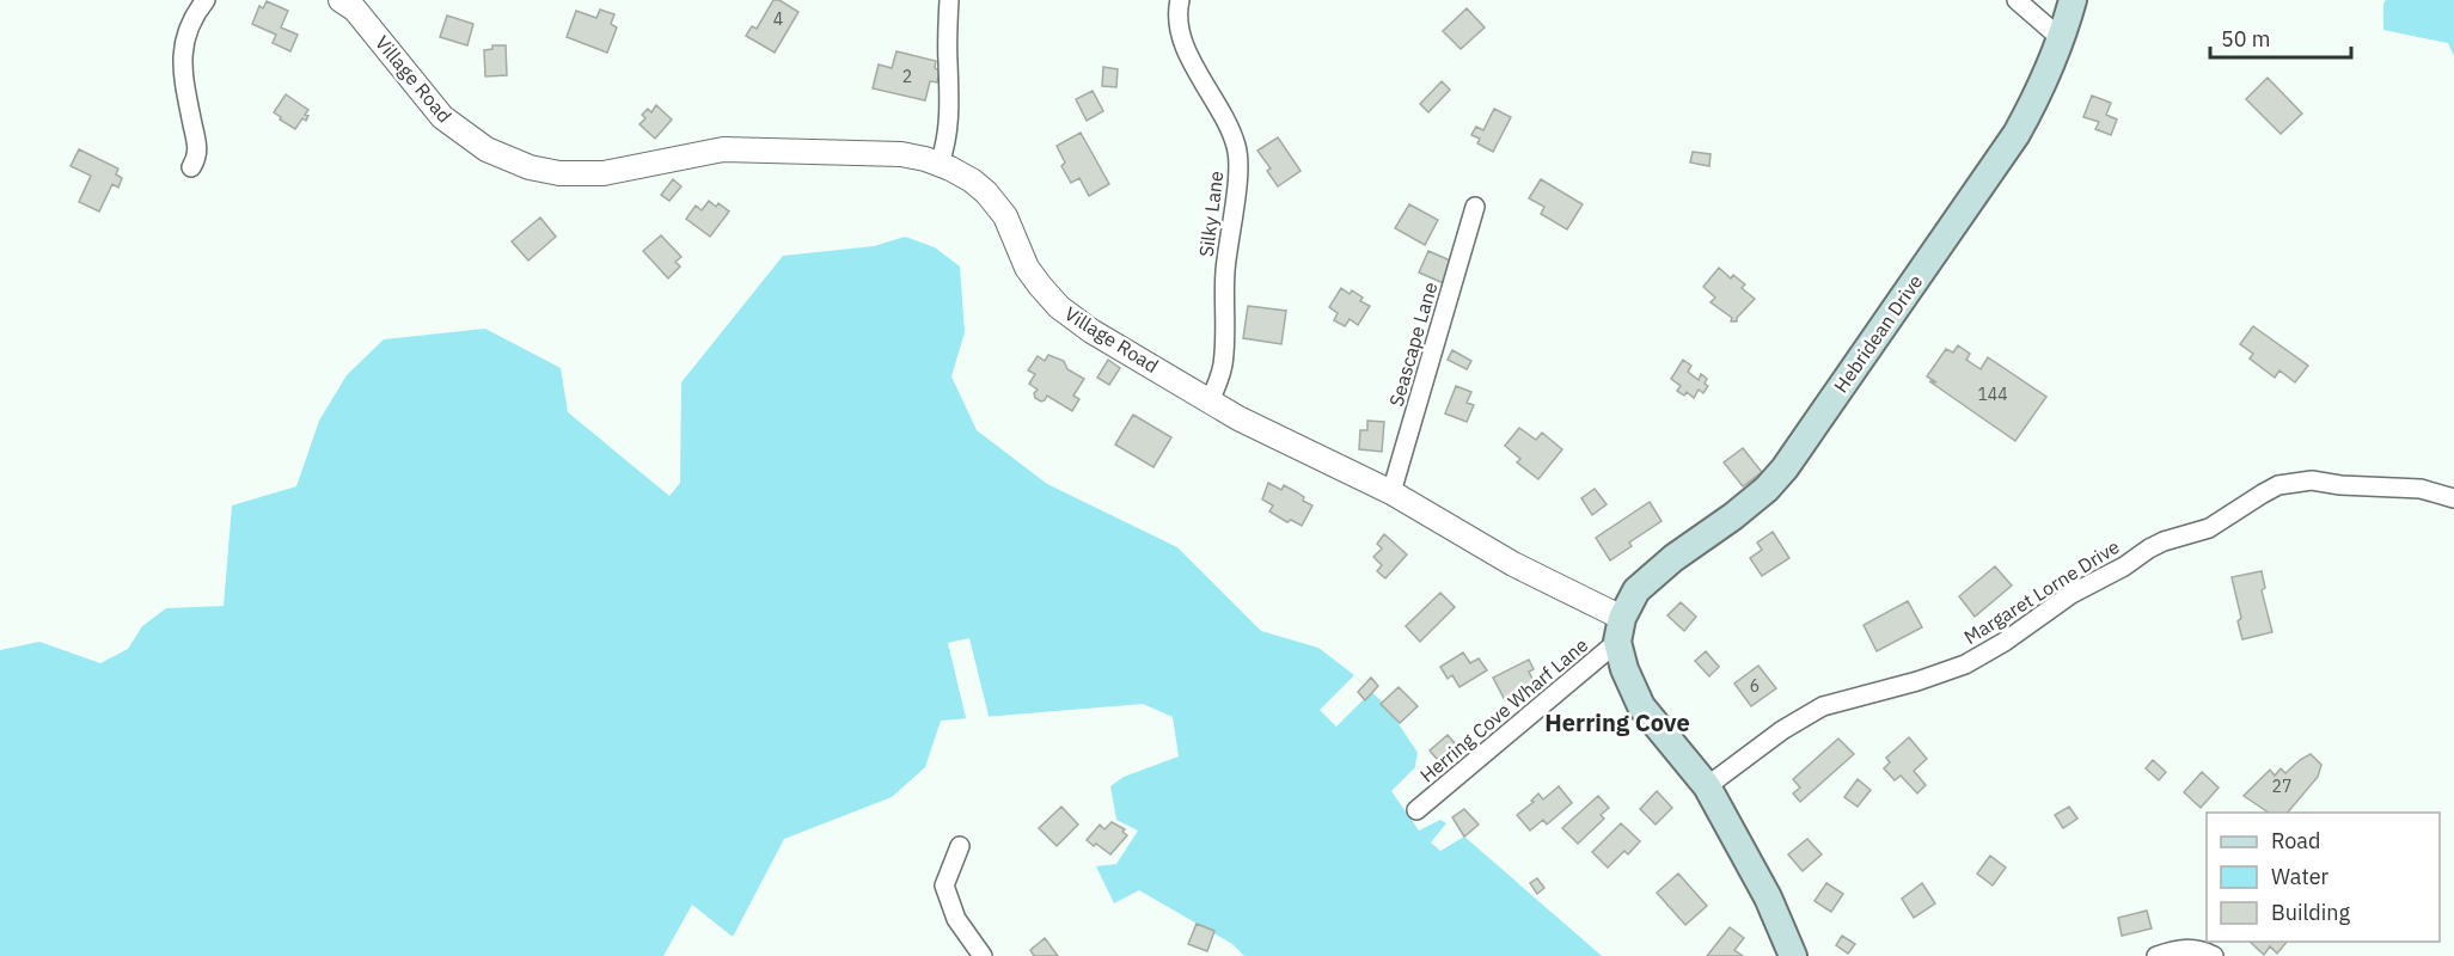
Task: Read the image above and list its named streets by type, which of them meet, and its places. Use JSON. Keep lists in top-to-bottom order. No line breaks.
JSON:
{"streets":{"main road":["Hebridean Drive"],"street":["Village Road","Silky Lane","Seascape Lane","Margaret Lorne Drive","Herring Cove Wharf Lane"]},"crossings":[["Village Road","Silky Lane"],["Village Road","Hebridean Drive"],["Village Road","Seascape Lane"],["Village Road","Herring Cove Wharf Lane"],["Hebridean Drive","Herring Cove Wharf Lane"]],"districts":["Herring Cove"],"house_numbers":["4","2","144","6","27"],"legend":["Road","Water","Building"],"scale_bar":"50 m"}
